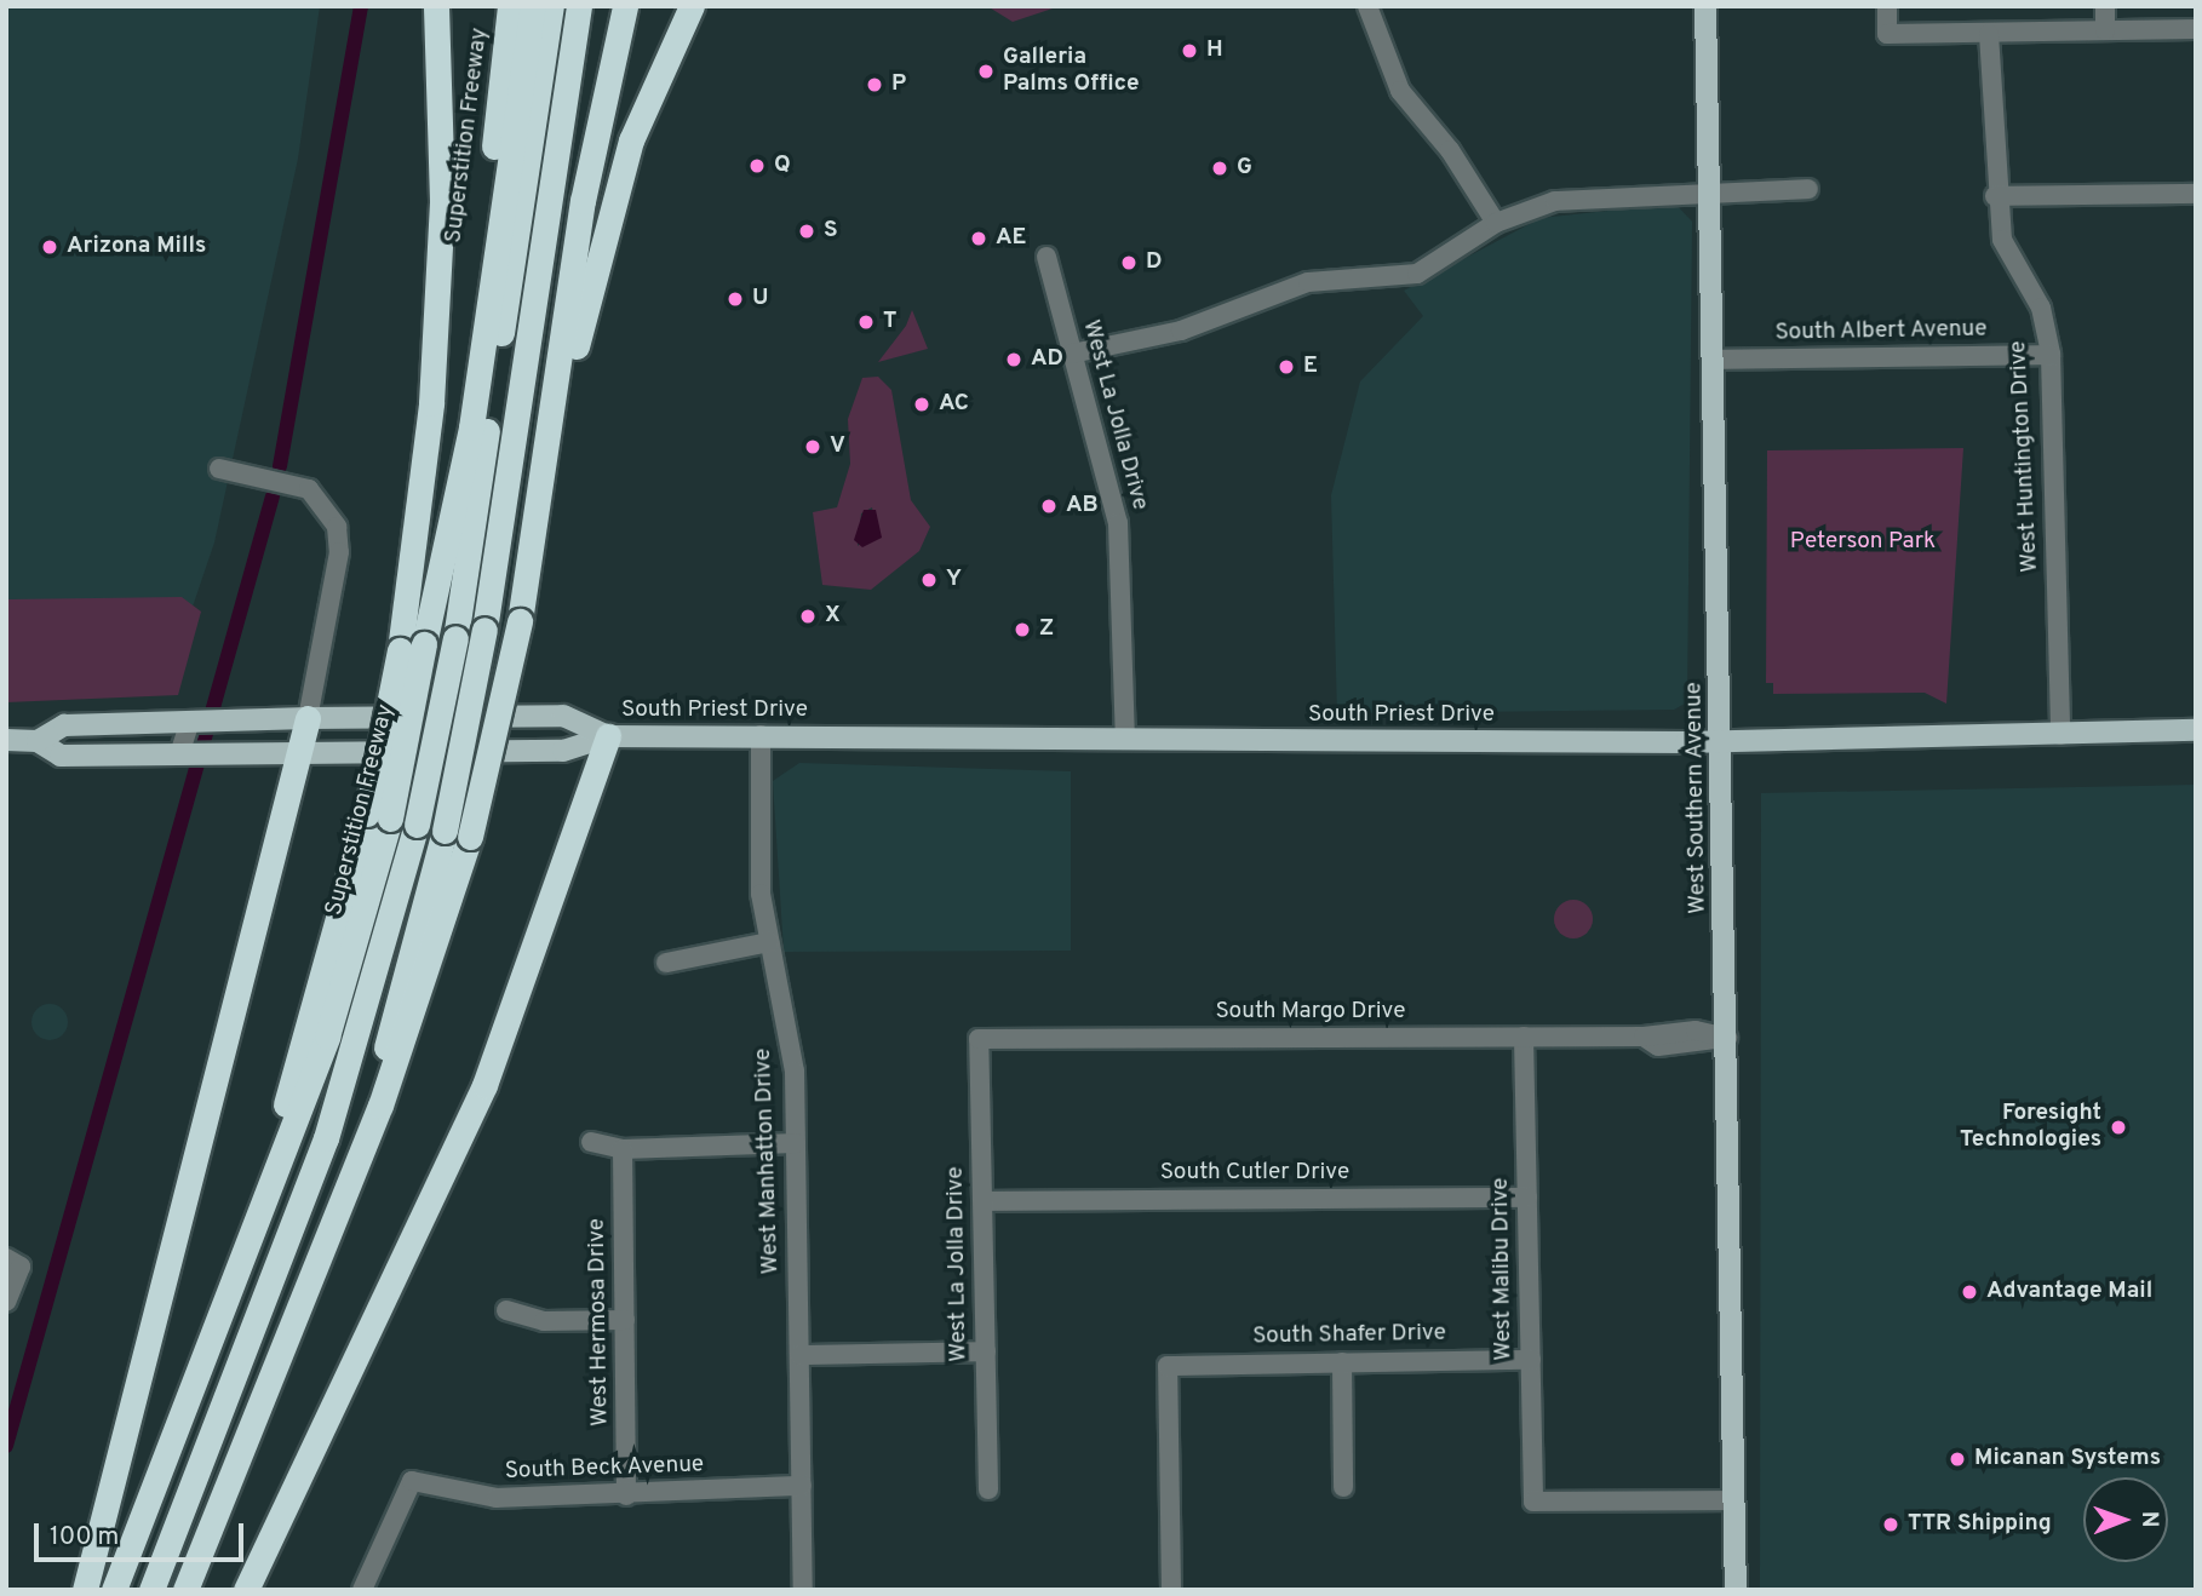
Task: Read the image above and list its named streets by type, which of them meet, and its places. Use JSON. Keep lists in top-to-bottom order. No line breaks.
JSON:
{"streets":{"highway":["Superstition Freeway"],"main road":["South Priest Drive","West Southern Avenue"],"street":["South Albert Avenue","West La Jolla Drive","West Huntington Drive","South Margo Drive","West Manhatton Drive","South Cutler Drive","West Malibu Drive","West Hermosa Drive","South Shafer Drive","South Beck Avenue"]},"crossings":[["South Albert Avenue","West Huntington Drive"],["South Albert Avenue","West Southern Avenue"],["West La Jolla Drive","South Priest Drive"],["West La Jolla Drive","South Margo Drive"],["West La Jolla Drive","South Cutler Drive"],["West Huntington Drive","South Priest Drive"],["South Priest Drive","West Southern Avenue"],["South Priest Drive","West Manhatton Drive"],["West Southern Avenue","South Margo Drive"],["West Southern Avenue","West Malibu Drive"],["South Margo Drive","West Malibu Drive"],["West Manhatton Drive","South Beck Avenue"],["South Cutler Drive","West Malibu Drive"],["West Malibu Drive","South Shafer Drive"],["West Hermosa Drive","South Beck Avenue"]],"parks":["Peterson Park"],"places":["H","Galleria Palms Office","P","Q","G","S","AE","Arizona Mills","D","U","T","AD","E","AC","V","AB","Y","X","Z","Foresight Technologies","Advantage Mail","Micanan Systems","TTR Shipping"],"scale_bar":"100 m","north":"right"}
